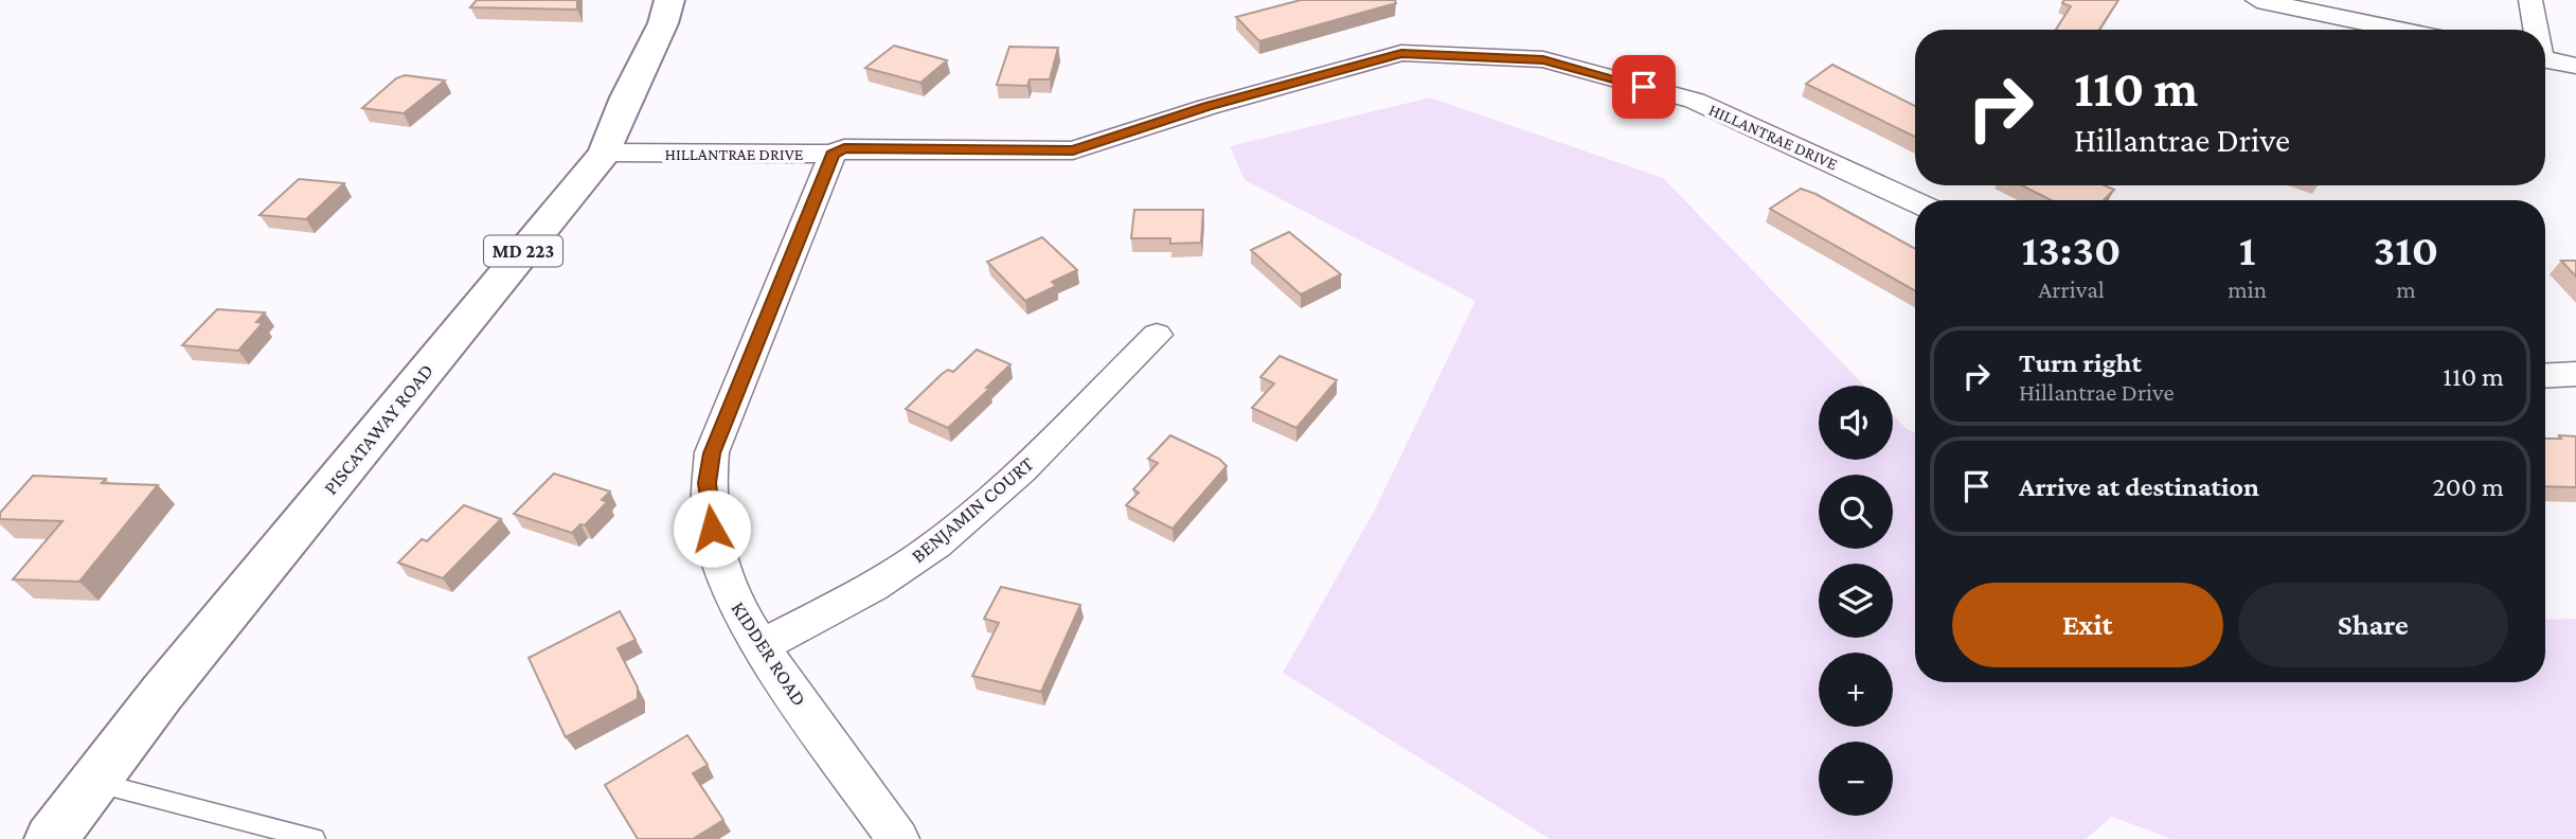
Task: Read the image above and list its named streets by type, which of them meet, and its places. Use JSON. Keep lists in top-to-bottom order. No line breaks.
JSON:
{"streets":{"main road":["MD 223","PISCATAWAY ROAD"],"street":["HILLANTRAE DRIVE","BENJAMIN COURT","KIDDER ROAD"]},"crossings":[["HILLANTRAE DRIVE","PISCATAWAY ROAD"],["HILLANTRAE DRIVE","KIDDER ROAD"],["BENJAMIN COURT","KIDDER ROAD"]],"page":{"turn":["110 m","Hillantrae Drive"],"eta":["13:30","Arrival","1","min","310","m"],"list":[{"name":"Turn right","note":"Hillantrae Drive","value":"110 m"},{"name":"Arrive at destination","value":"200 m"}],"map_buttons":["+","−"],"buttons":["Exit","Share"]}}
